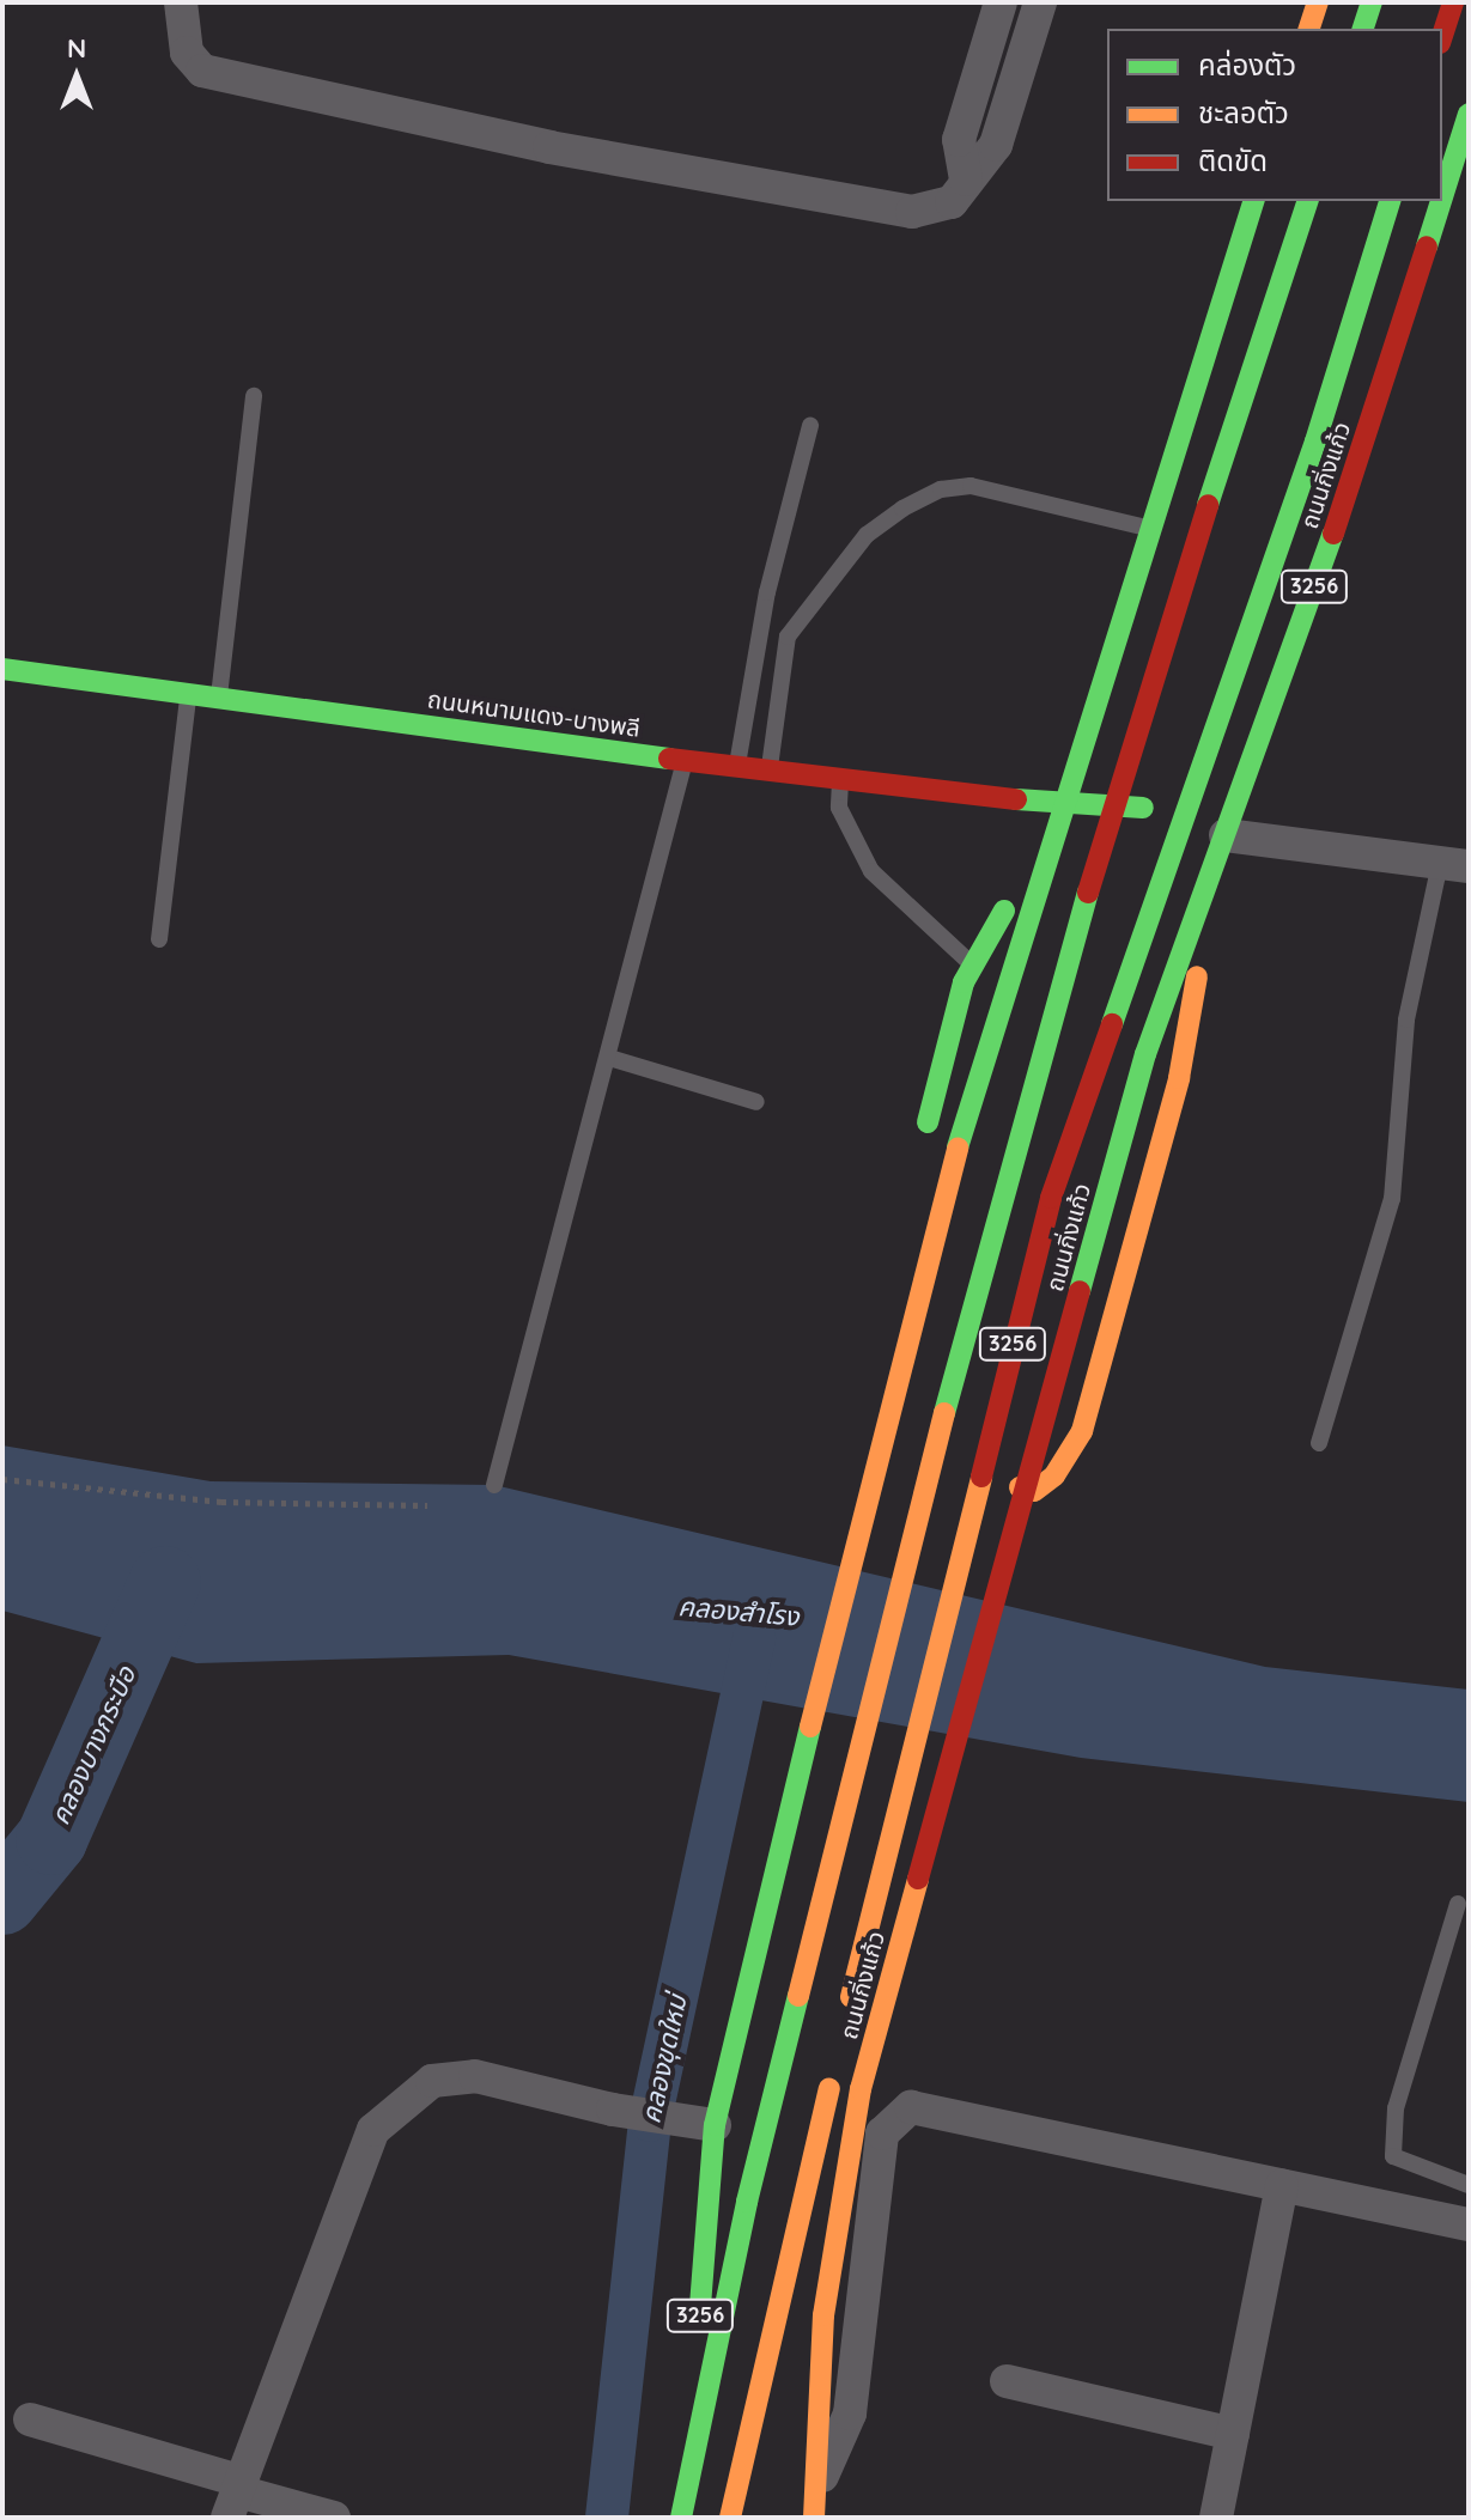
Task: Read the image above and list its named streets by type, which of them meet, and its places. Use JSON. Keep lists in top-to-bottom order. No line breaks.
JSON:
{"streets":{"main road":["ถนนกิ่งแก้ว","3256","ถนนหนามแดง-บางพลี"]},"crossings":[["ถนนกิ่งแก้ว","ถนนหนามแดง-บางพลี"],["3256","ถนนหนามแดง-บางพลี"]],"water":["คลองสำโรง","คลองบางกระบือ","คลองขุดใหม่"],"legend":["คล่องตัว","ชะลอตัว","ติดขัด"],"north":"top"}
